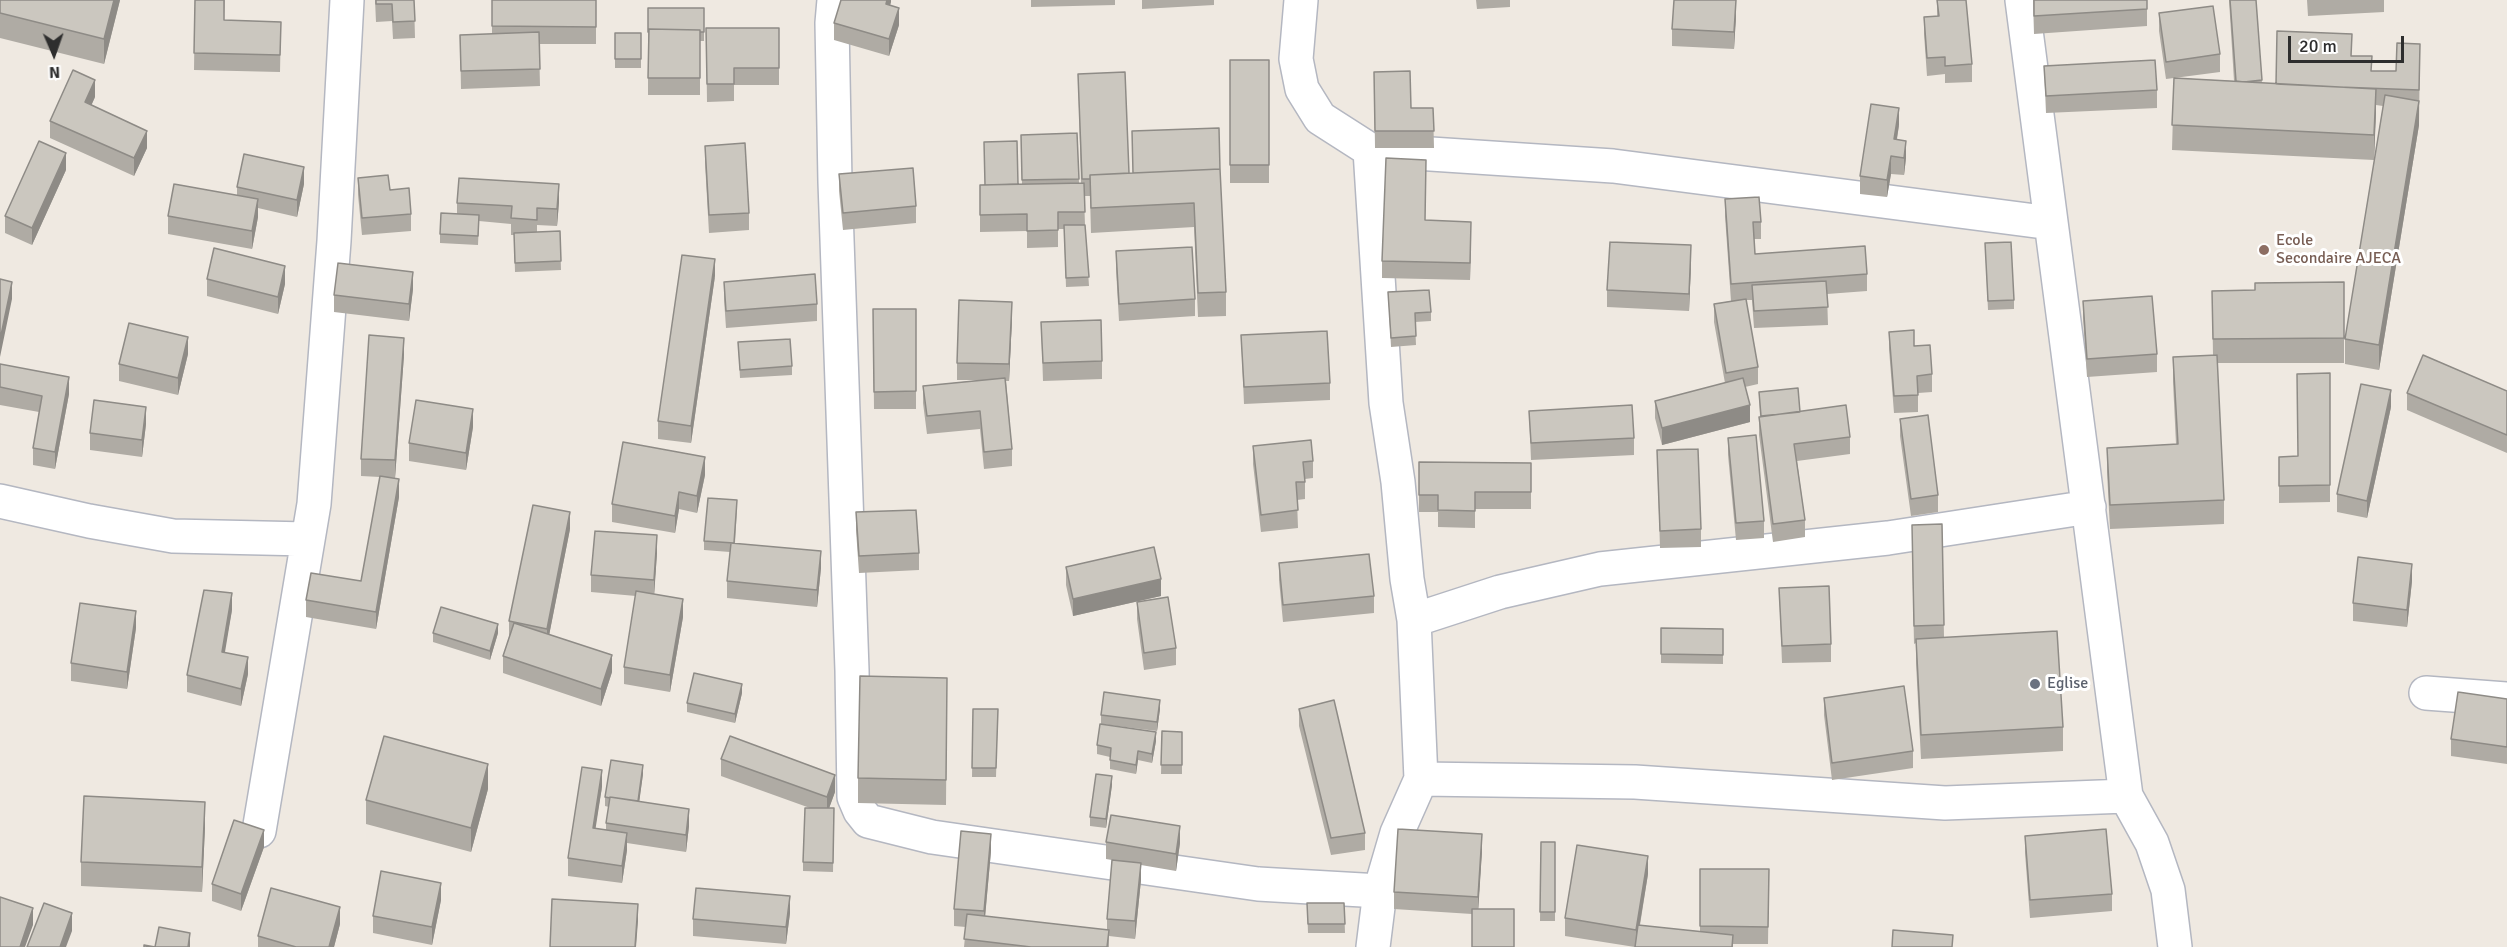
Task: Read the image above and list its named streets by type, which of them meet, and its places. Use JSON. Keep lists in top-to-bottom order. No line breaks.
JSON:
{"places":["Ecole Secondaire AJECA","Eglise"],"scale_bar":"20 m","north":"bottom"}
